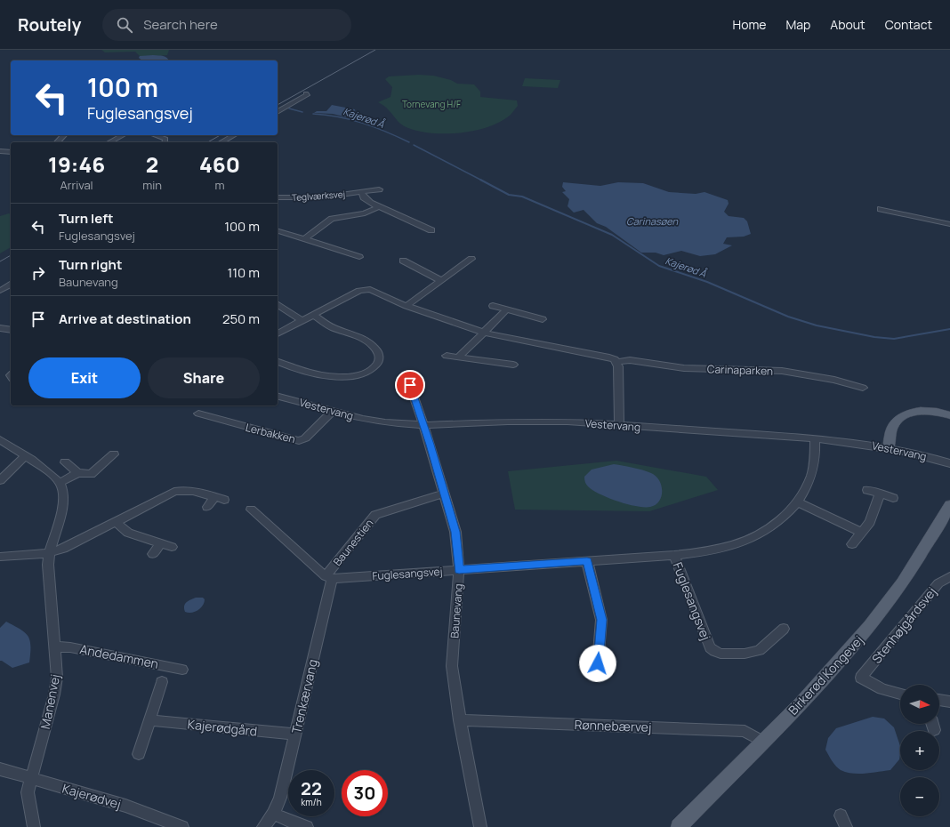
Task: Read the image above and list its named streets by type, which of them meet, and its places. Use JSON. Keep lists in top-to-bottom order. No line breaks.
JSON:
{"streets":{"main road":["Birkerød Kongevej"],"street":["Teglværksvej","Carinaparken","Vestervang","Lerbakken","Baunestien","Fuglesangsvej","Baunevang","Stenhøjgårdsvej","Andedammen","Trenkærvang","Manenvej","Rønnebærvej","Kajerødgård","Kajerødvej"]},"crossings":[["Vestervang","Lerbakken"],["Vestervang","Fuglesangsvej"],["Vestervang","Baunevang"],["Baunestien","Fuglesangsvej"],["Baunestien","Baunevang"],["Baunestien","Trenkærvang"],["Fuglesangsvej","Baunevang"],["Fuglesangsvej","Trenkærvang"],["Baunevang","Rønnebærvej"],["Andedammen","Manenvej"],["Birkerød Kongevej","Rønnebærvej"],["Trenkærvang","Kajerødgård"],["Manenvej","Kajerødvej"]],"water":["Kajerød Å","Carinasøen"],"parks":["Tornevang H/F"],"north":"right","page":{"header":"Routely","search":"Search here","nav":["Home","Map","About","Contact"],"turn":["100 m","Fuglesangsvej"],"eta":["19:46","Arrival","2","min","460","m"],"list":[{"name":"Turn left","note":"Fuglesangsvej","value":"100 m"},{"name":"Turn right","note":"Baunevang","value":"110 m"},{"name":"Arrive at destination","value":"250 m"}],"buttons":["Exit","Share"],"map_buttons":["+","−"],"speed":"22 km/h","limit":"30"}}
